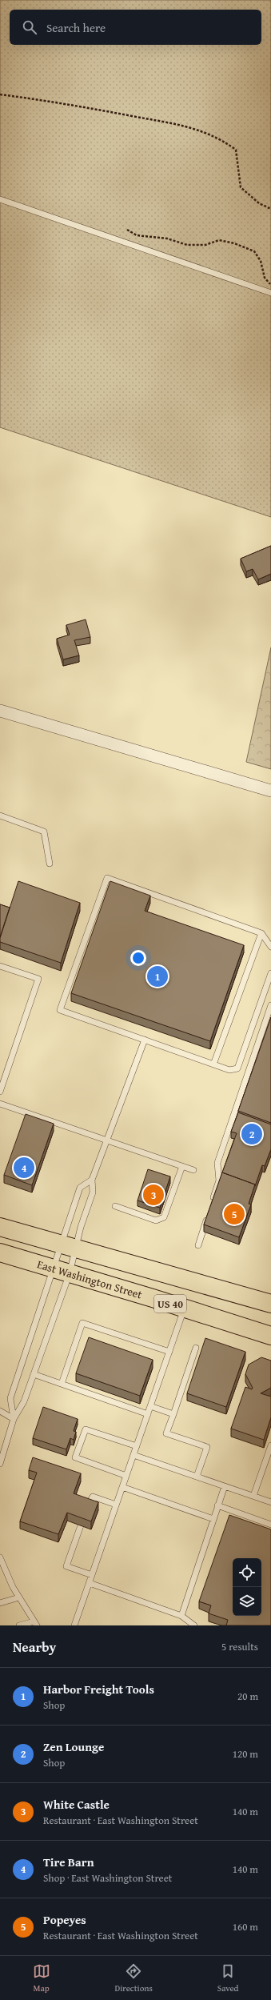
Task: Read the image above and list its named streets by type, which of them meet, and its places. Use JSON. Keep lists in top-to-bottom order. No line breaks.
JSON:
{"streets":{"main road":["East Washington Street","US 40"]},"page":{"search":"Search here","pins":["1","2","4","3","5"],"heading":["Nearby","5 results"],"list":[{"mark":"1","name":"Harbor Freight Tools","note":"Shop","value":"20 m"},{"mark":"2","name":"Zen Lounge","note":"Shop","value":"120 m"},{"mark":"3","name":"White Castle","note":"Restaurant · East Washington Street","value":"140 m"},{"mark":"4","name":"Tire Barn","note":"Shop · East Washington Street","value":"140 m"},{"mark":"5","name":"Popeyes","note":"Restaurant · East Washington Street","value":"160 m"}],"nav":["Map","Directions","Saved"]}}
